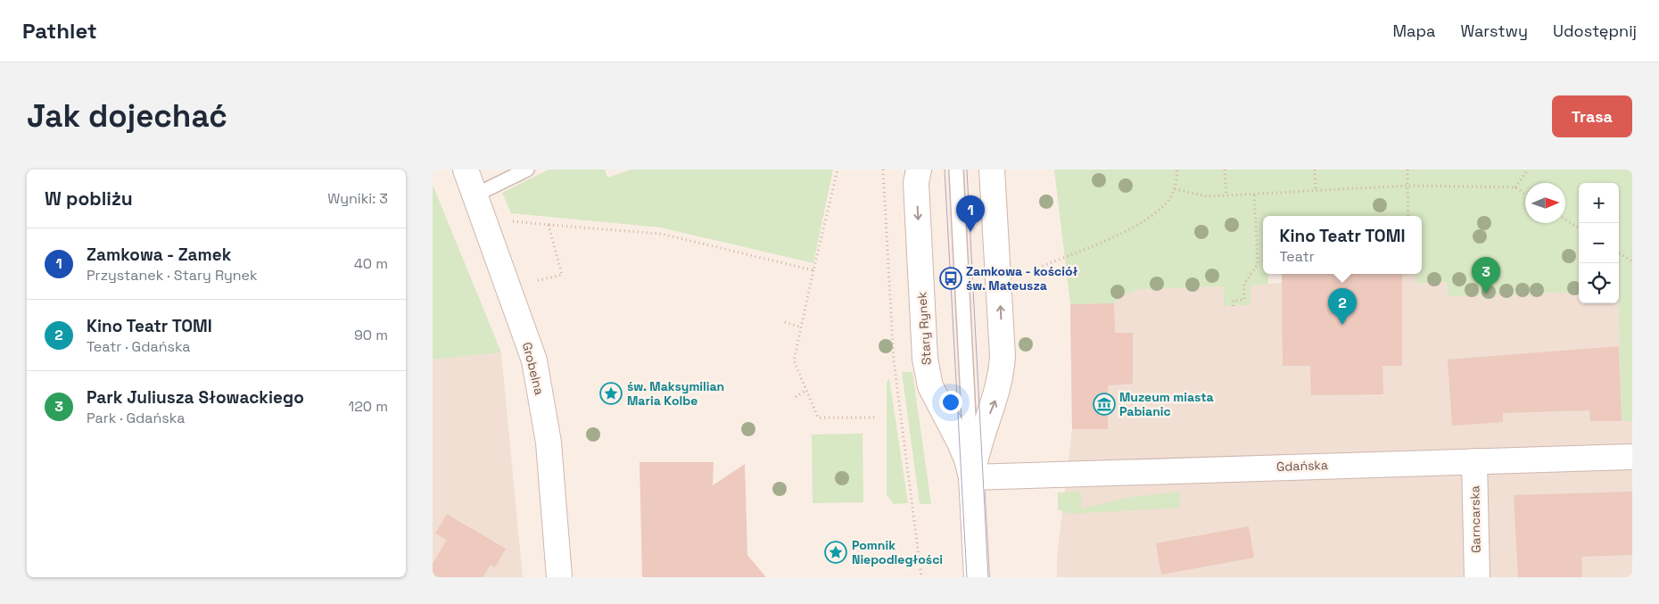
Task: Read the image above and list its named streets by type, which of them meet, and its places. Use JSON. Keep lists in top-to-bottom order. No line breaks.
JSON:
{"streets":{"street":["Stary Rynek","Grobelna","Gdańska","Garncarska"]},"crossings":[["Stary Rynek","Gdańska"],["Gdańska","Garncarska"]],"places":{"bus stop":["Zamkowa - kościół św. Mateusza"],"place":["św. Maksymilian Maria Kolbe","Pomnik Niepodległości"],"museum":["Muzeum miasta Pabianic"]},"north":"right","page":{"header":"Pathlet","nav":["Mapa","Warstwy","Udostępnij"],"buttons":"Trasa","title":"Jak dojechać","heading":["W pobliżu","Wyniki: 3"],"map_buttons":["+","−"],"pins":["1","3","2"],"popup":["Kino Teatr TOMI","Teatr"],"list":[{"mark":"1","name":"Zamkowa - Zamek","note":"Przystanek · Stary Rynek","value":"40 m"},{"mark":"2","name":"Kino Teatr TOMI","note":"Teatr · Gdańska","value":"90 m"},{"mark":"3","name":"Park Juliusza Słowackiego","note":"Park · Gdańska","value":"120 m"}]}}
